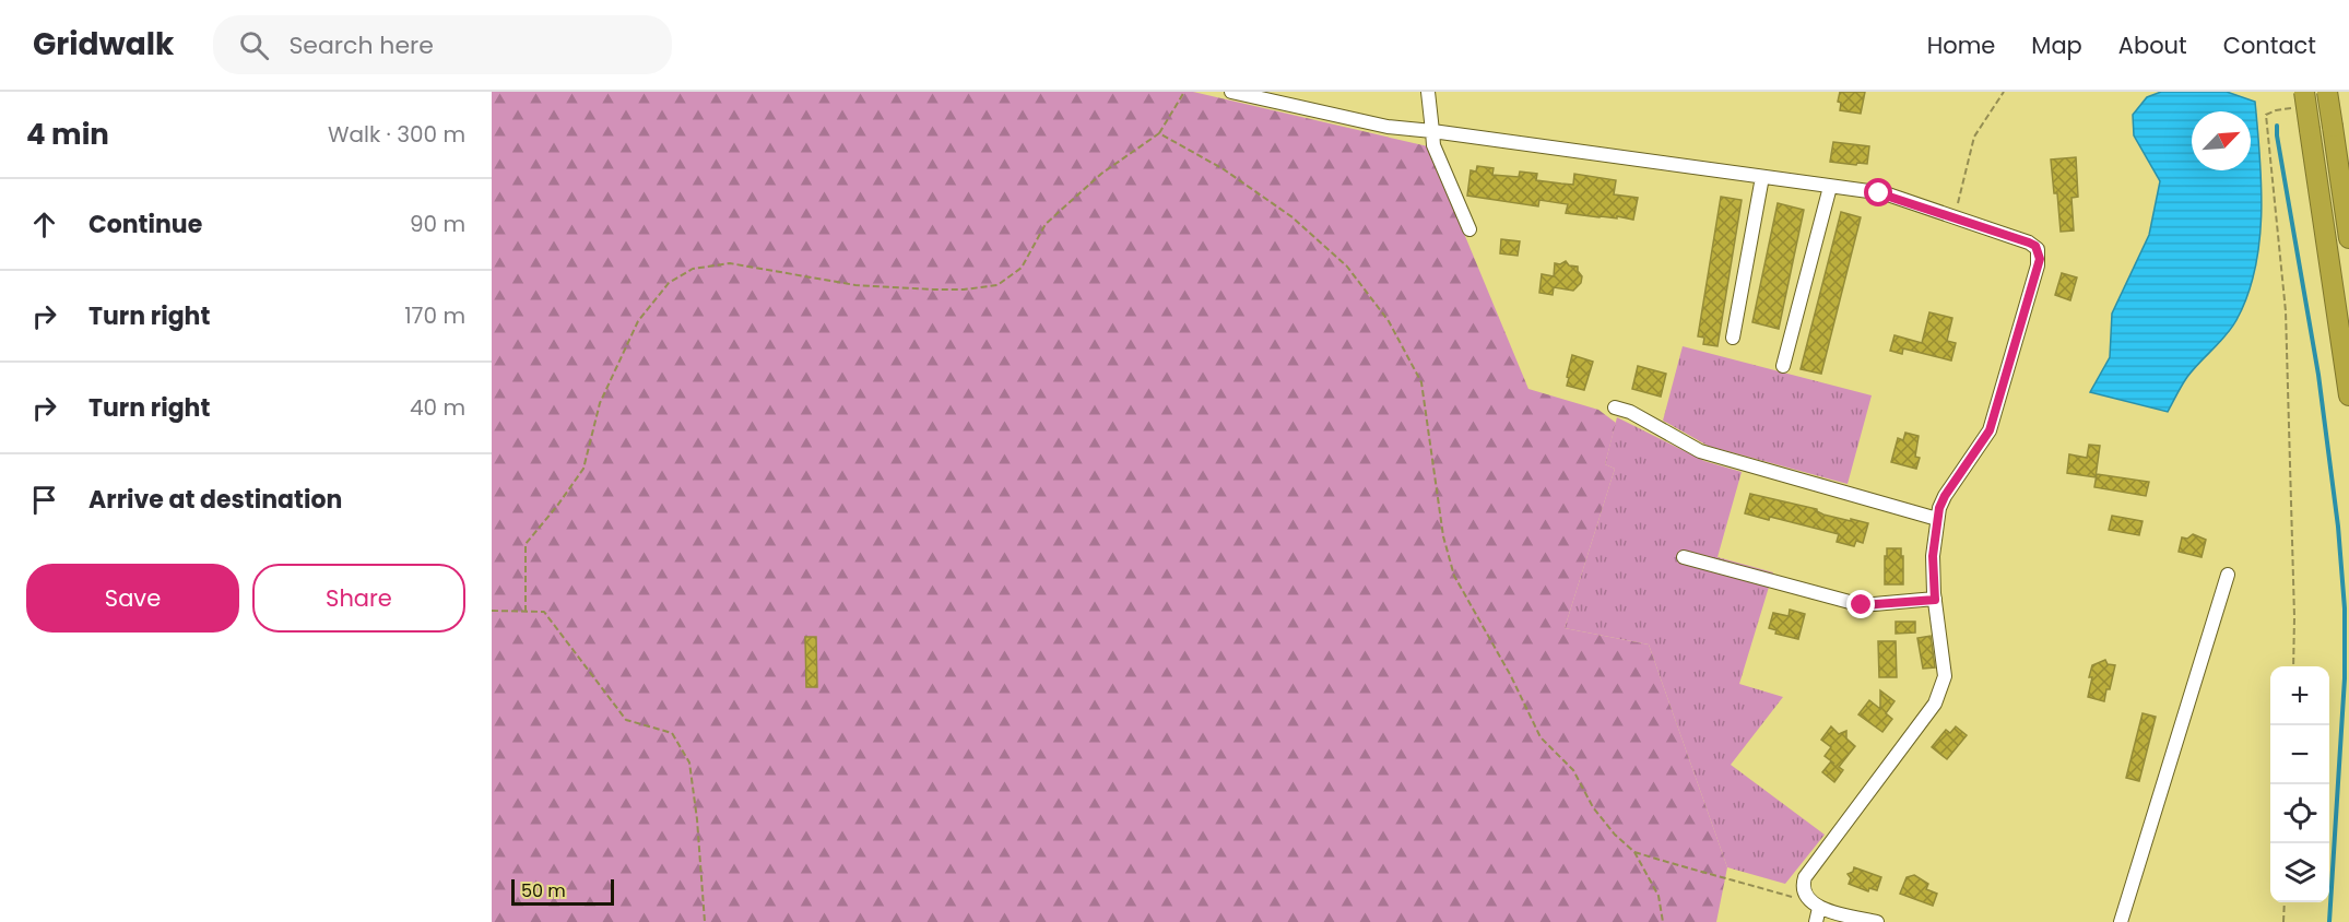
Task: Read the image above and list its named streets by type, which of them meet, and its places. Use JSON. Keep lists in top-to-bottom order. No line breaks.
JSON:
{"scale_bar":"50 m","north":"top right","page":{"header":"Gridwalk","search":"Search here","nav":["Home","Map","About","Contact"],"heading":["4 min","Walk · 300 m"],"list":[["Continue","90 m"],["Turn right","170 m"],["Turn right","40 m"],"Arrive at destination"],"buttons":["Save","Share"],"map_buttons":["+","−"],"scale":"50 m"}}
